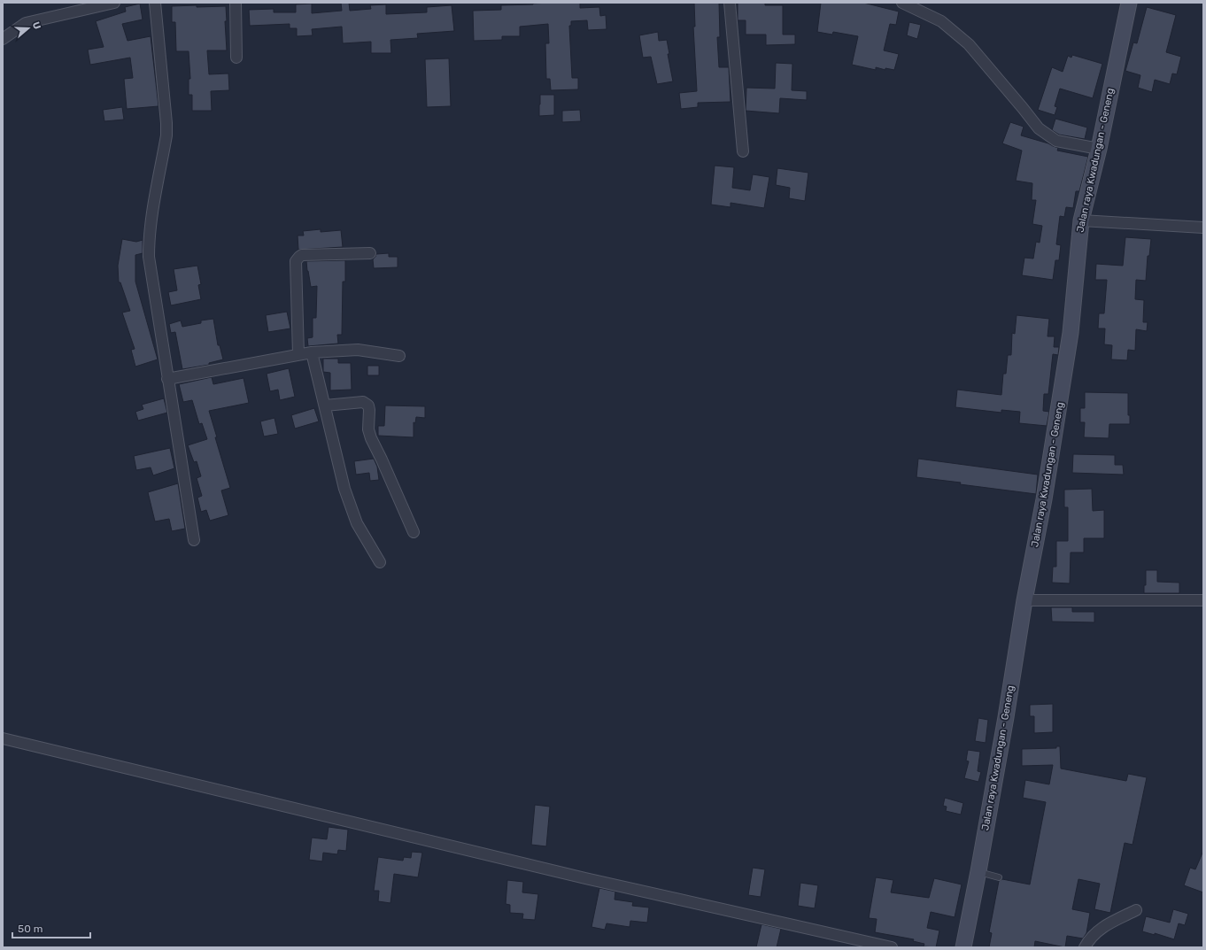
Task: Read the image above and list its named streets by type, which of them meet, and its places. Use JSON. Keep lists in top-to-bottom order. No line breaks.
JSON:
{"streets":{"main road":["Jalan raya Kwadungan - Geneng"]},"scale_bar":"50 m","north":"right"}
